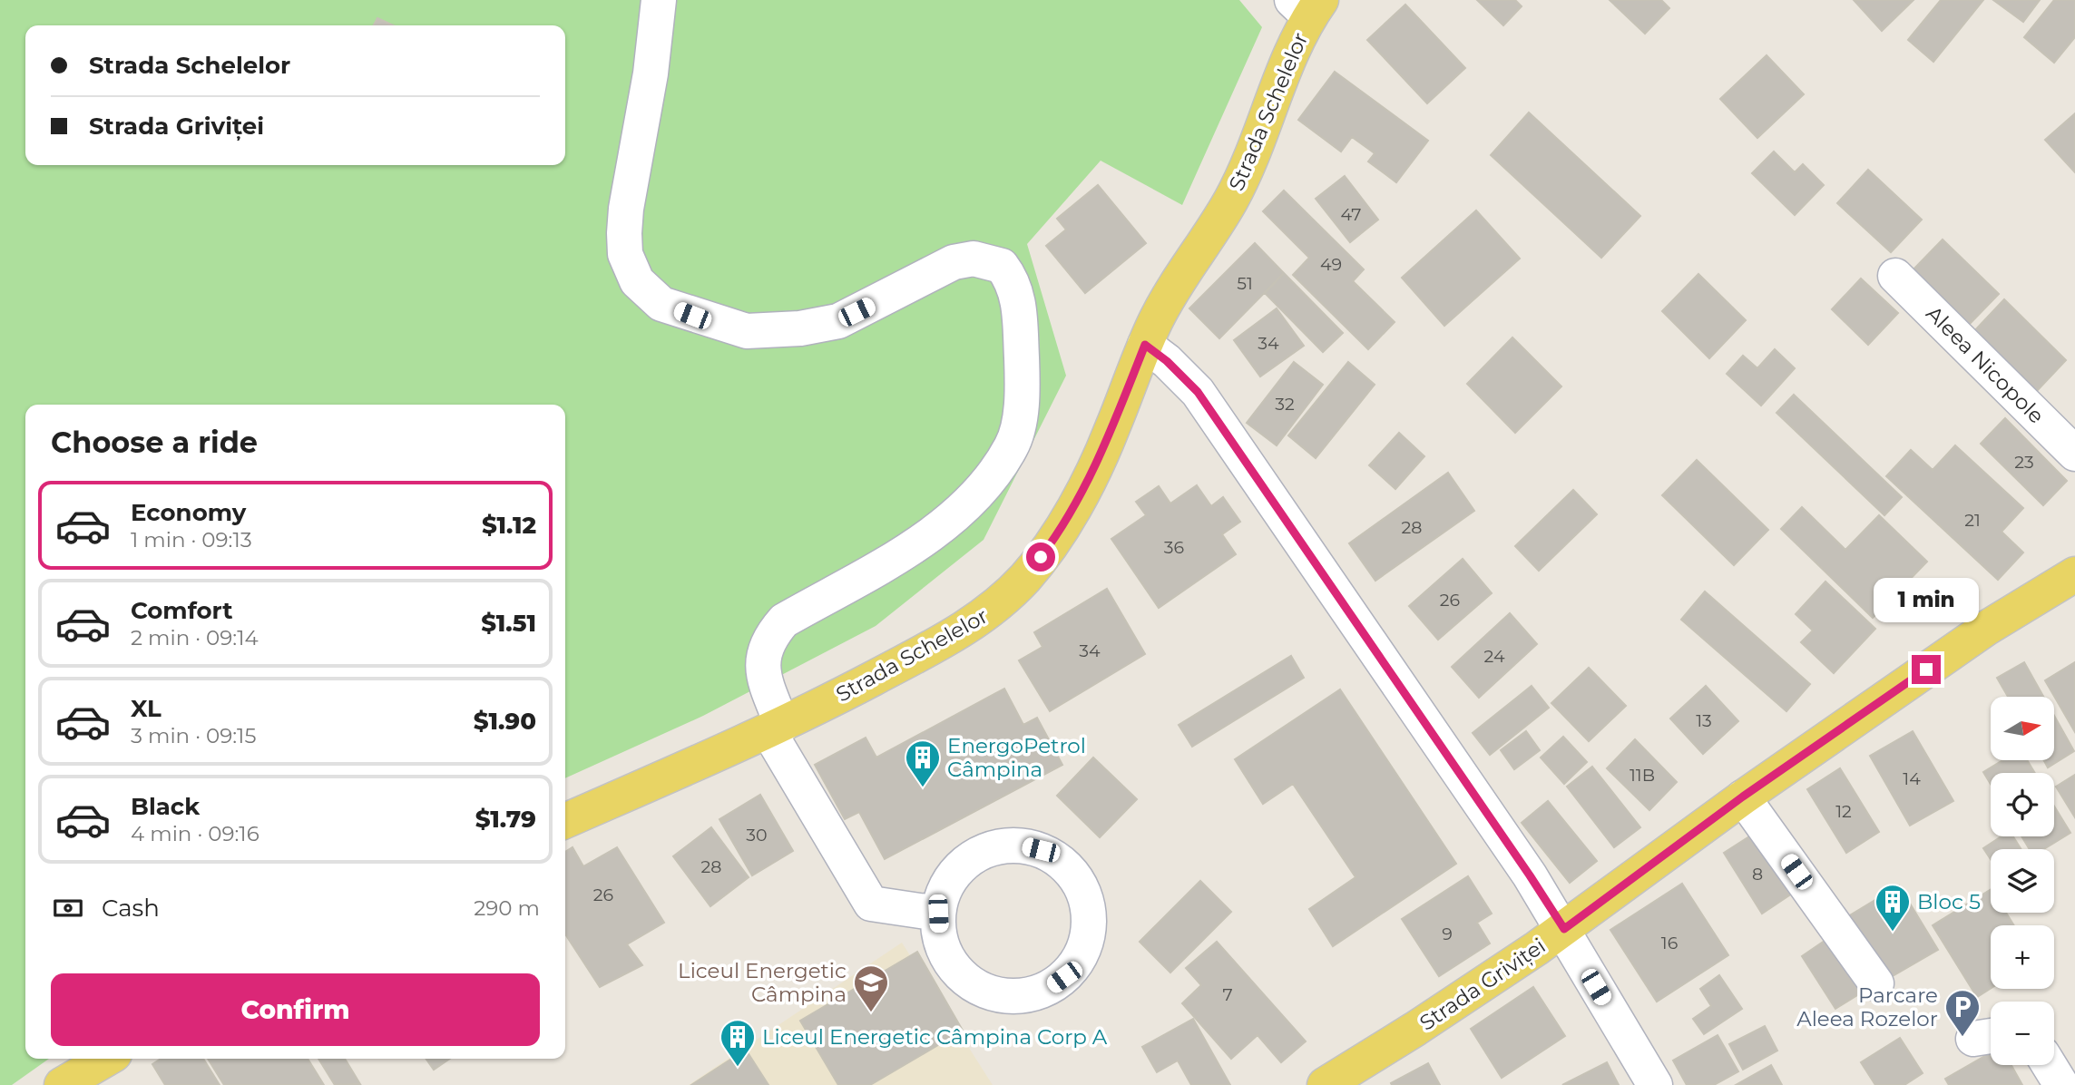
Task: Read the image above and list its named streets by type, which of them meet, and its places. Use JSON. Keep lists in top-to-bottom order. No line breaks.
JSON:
{"streets":{"main road":["Strada Schelelor","Strada Griviței"],"street":["Aleea Nicopole"]},"places":{"building":["EnergoPetrol Câmpina","Bloc 5","Liceul Energetic Câmpina Corp A"],"school or university":["Liceul Energetic Câmpina"],"parking":["Parcare Aleea Rozelor"]},"house_numbers":["47","49","51","34","32","23","21","28","36","26","34","24","13","11B","14","12","30","28","8","26","9","16","7"],"north":"right","page":{"banner":["Strada Schelelor","Strada Griviței"],"heading":"Choose a ride","list":[{"name":"Economy","note":"1 min · 09:13","value":"$1.12"},{"name":"Comfort","note":"2 min · 09:14","value":"$1.51"},{"name":"XL","note":"3 min · 09:15","value":"$1.90"},{"name":"Black","note":"4 min · 09:16","value":"$1.79"}],"bubble":"1 min","map_buttons":["+","−"],"pay":["Cash","290 m"],"buttons":"Confirm"}}
